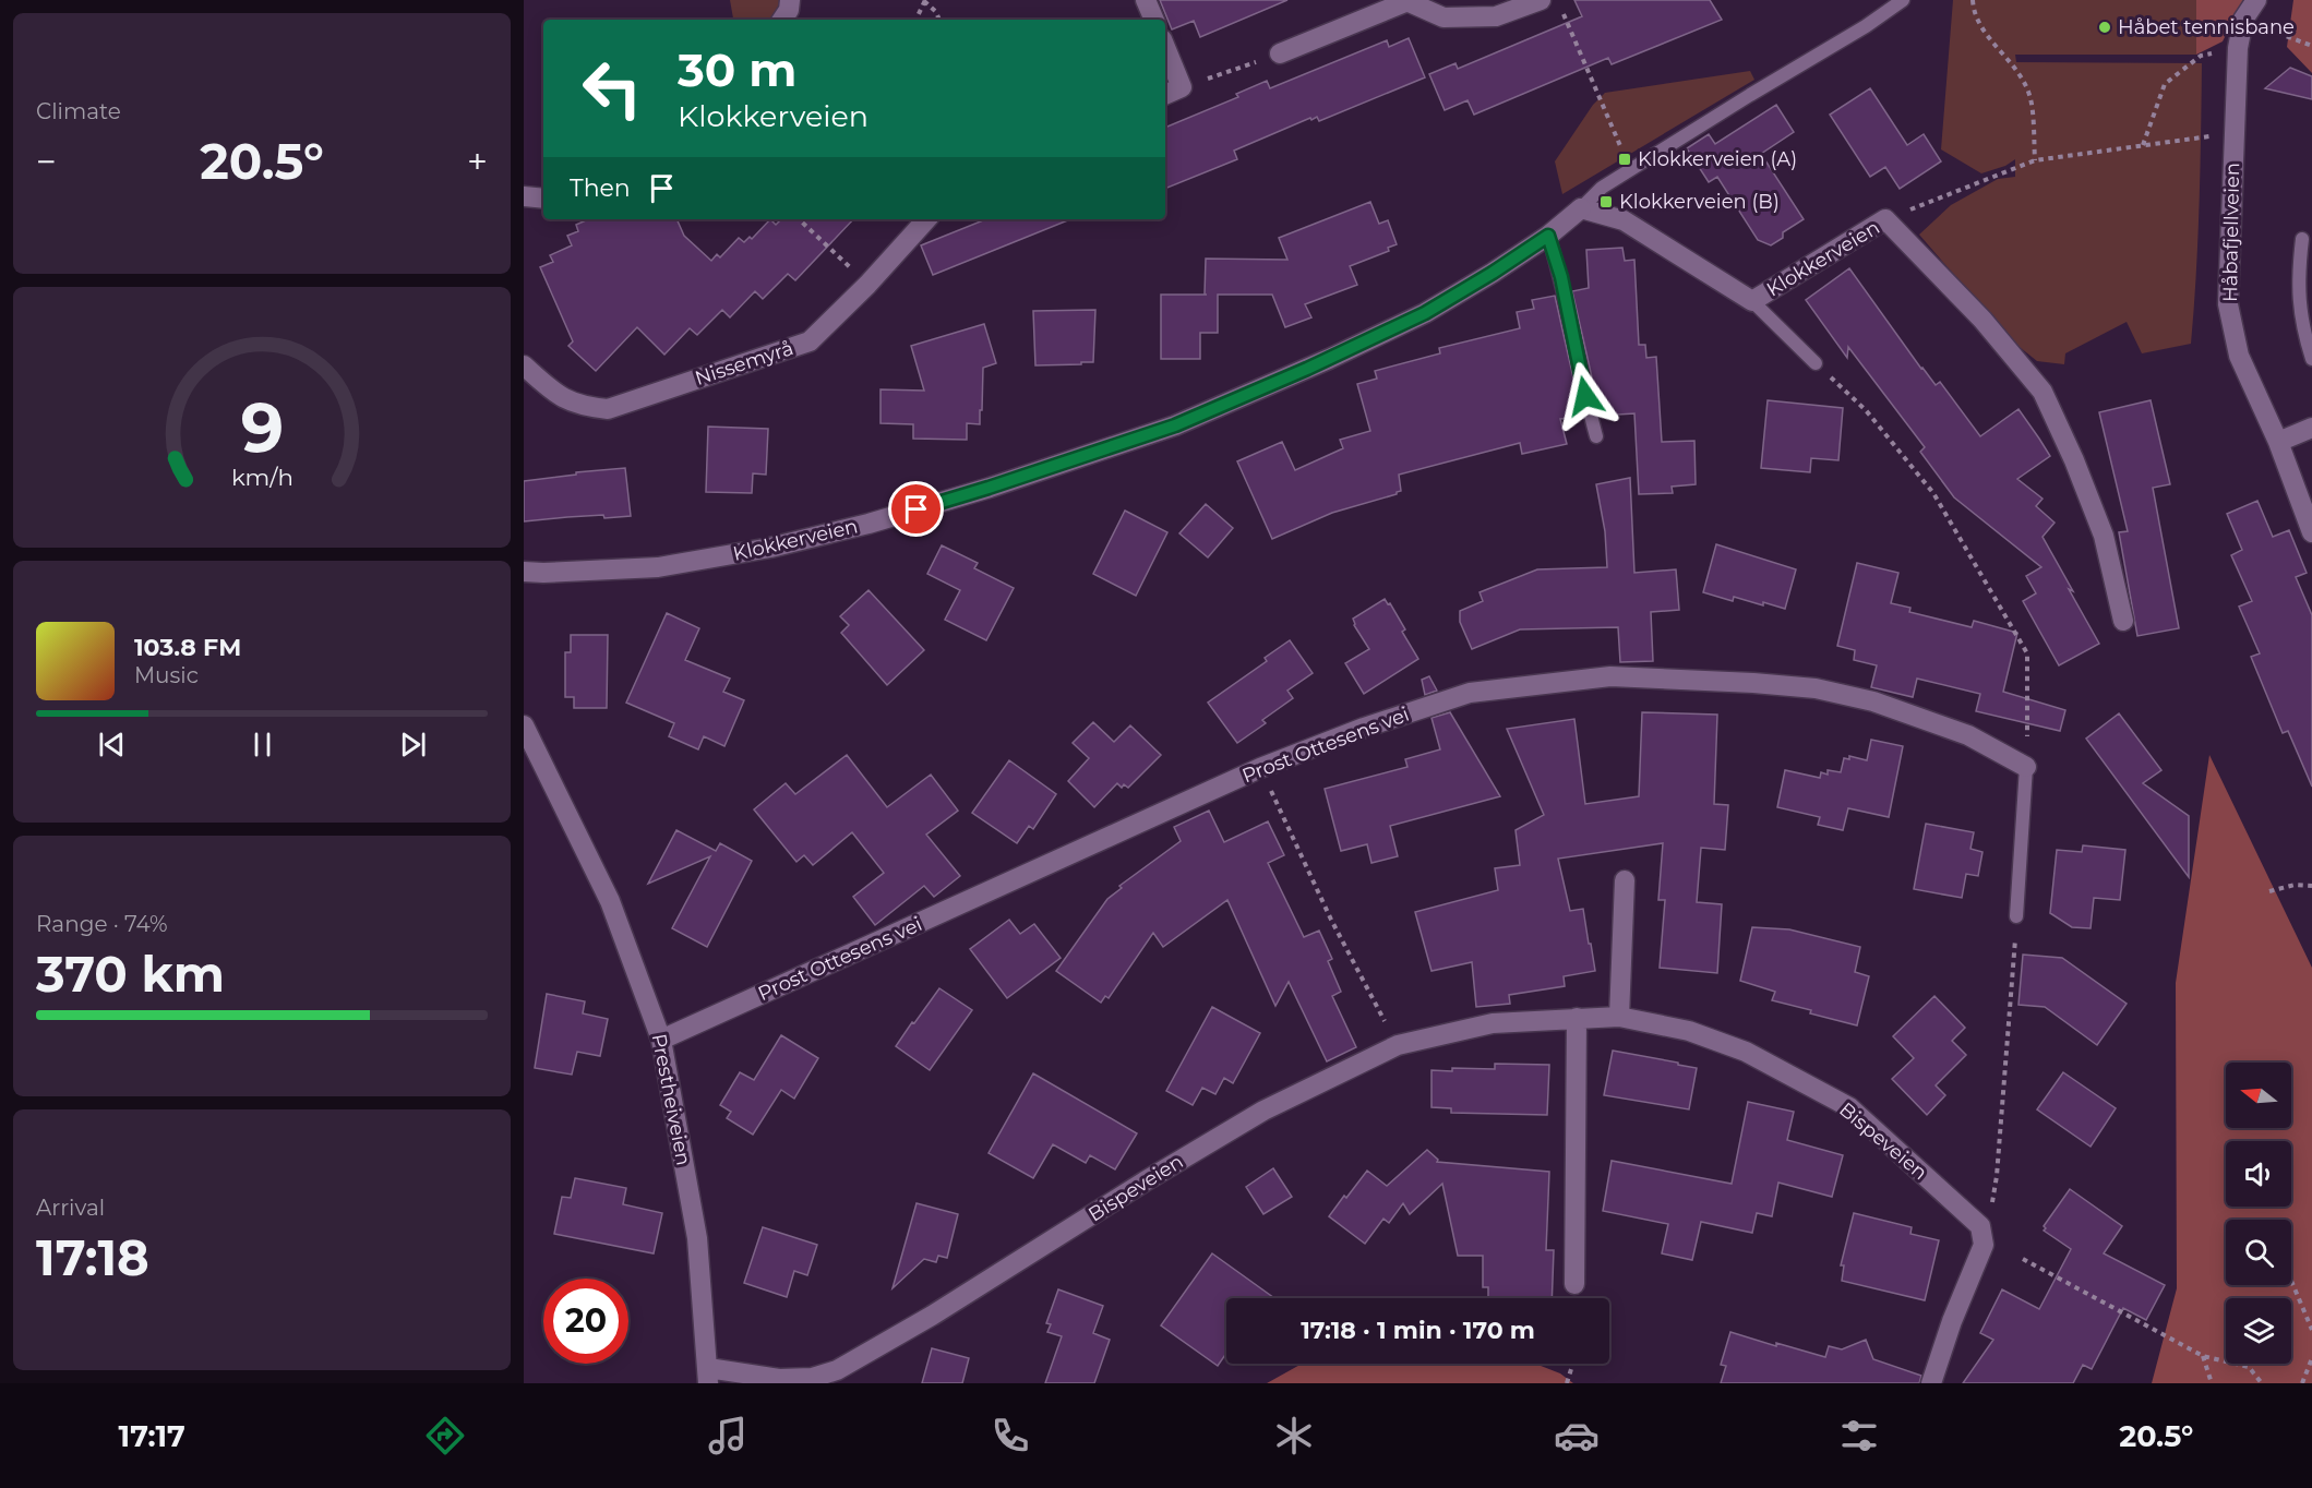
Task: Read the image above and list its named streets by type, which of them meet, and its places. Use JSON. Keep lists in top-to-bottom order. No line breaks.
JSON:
{"streets":{"street":["Håbafjellveien","Klokkerveien","Nissemyrå","Prost Ottesens vei","Prestheiveien","Bispeveien"]},"crossings":[["Prost Ottesens vei","Prestheiveien"],["Prestheiveien","Bispeveien"]],"places":{"other":["Håbet tennisbane"],"transit":["Klokkerveien (A)","Klokkerveien (B)"]},"north":"left","page":{"tile":["Climate",["Range · 74%","370 km"],["Arrival","17:18"]],"turn":["30 m","Klokkerveien"],"heat":["−","20.5°","+"],"then":"Then","song":["103.8 FM","Music"],"limit":"20","trip":"17:18 · 1 min · 170 m","tabs":["17:17","20.5°"],"gauge":["9","km/h"]}}
